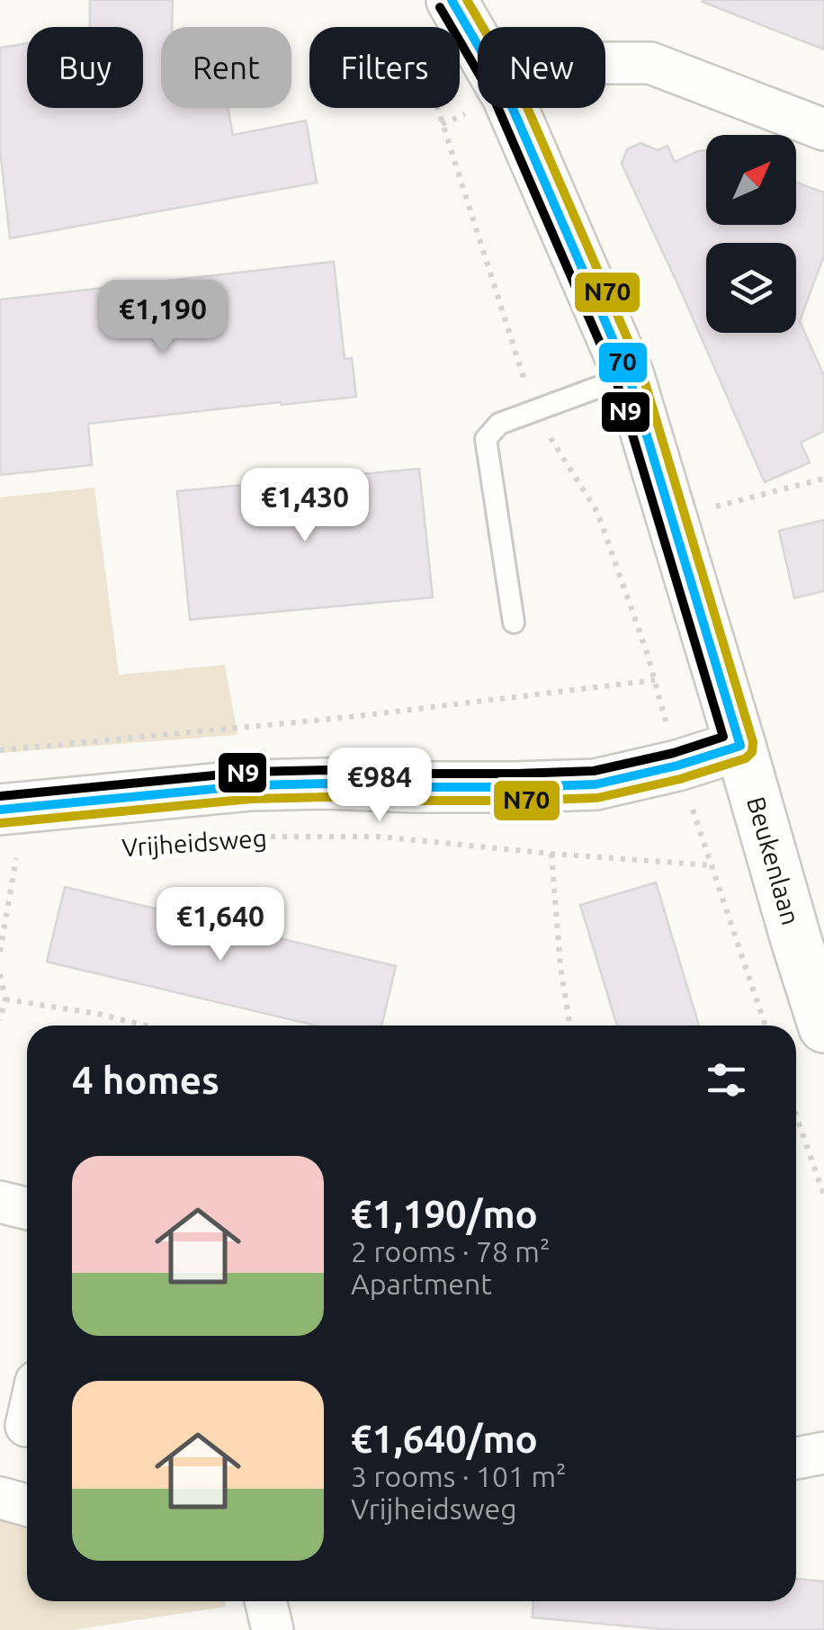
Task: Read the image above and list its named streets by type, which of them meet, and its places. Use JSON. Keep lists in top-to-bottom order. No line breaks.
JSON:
{"streets":{"street":["Vrijheidsweg","Beukenlaan"]},"crossings":[["Vrijheidsweg","Beukenlaan"]],"lines":["transit line 70","transit line N70","transit line N9"],"north":"top right","page":{"chip":["Buy","Rent","Filters","New"],"price":["€1,190","€1,430","€984","€1,640"],"heading":"4 homes","list":[{"name":"€1,190/mo","note":"2 rooms · 78 m² · Apartment"},{"name":"€1,640/mo","note":"3 rooms · 101 m² · Vrijheidsweg"}]}}
